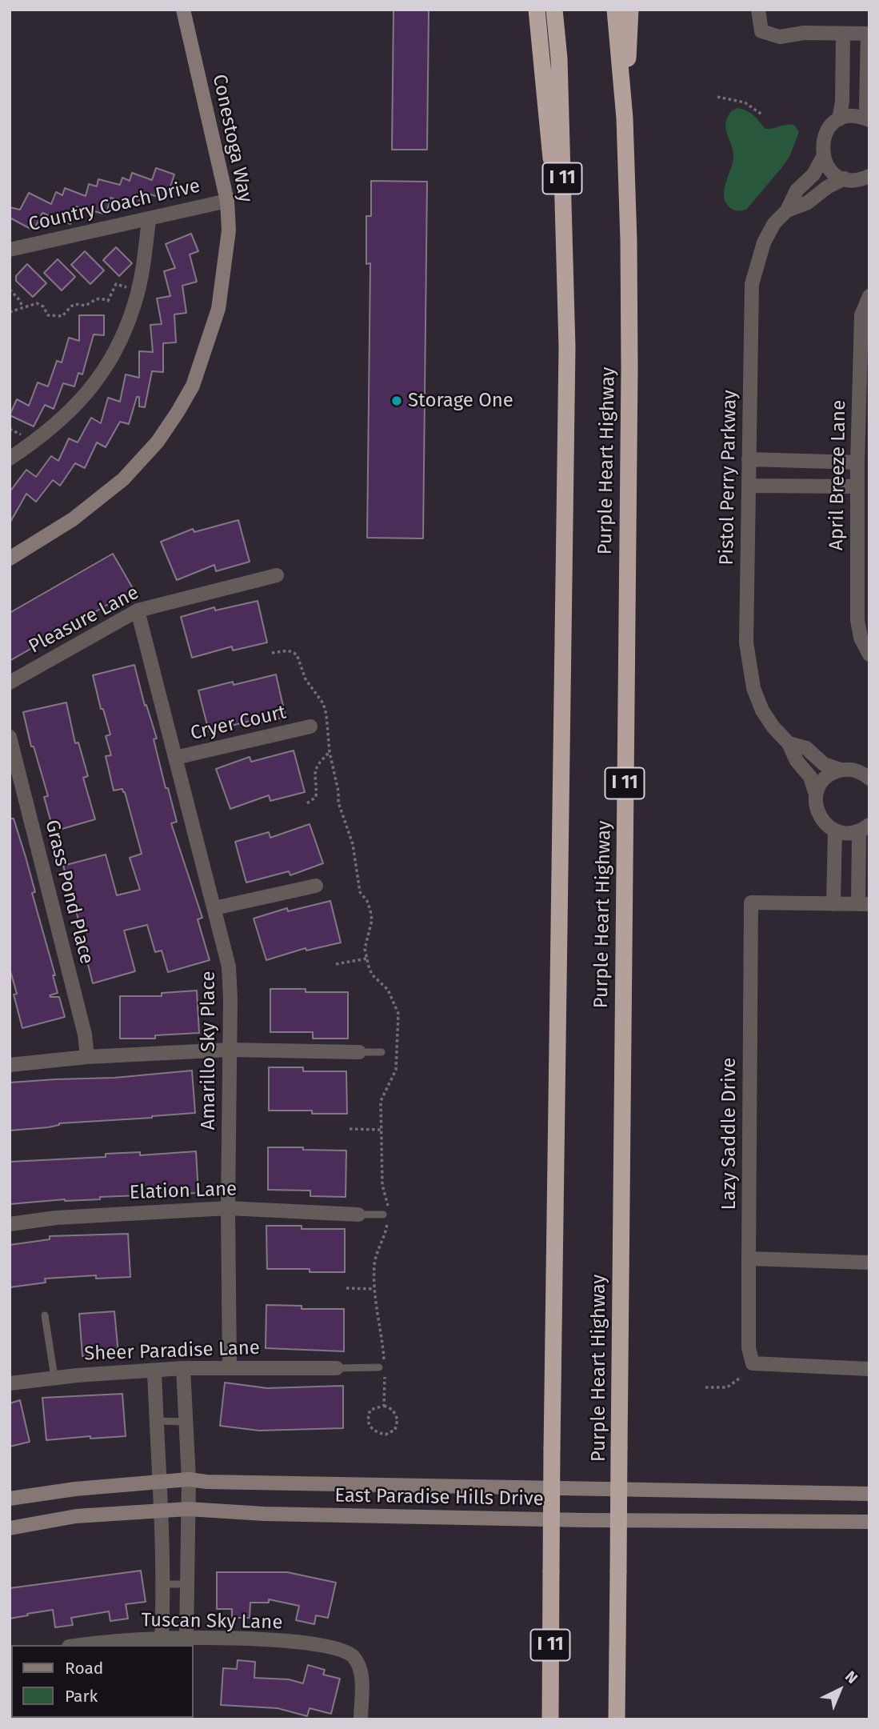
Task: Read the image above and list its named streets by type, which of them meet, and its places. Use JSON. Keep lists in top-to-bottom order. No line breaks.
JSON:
{"streets":{"highway":["I 11","Purple Heart Highway"],"street":["Conestoga Way","Country Coach Drive","April Breeze Lane","Pistol Perry Parkway","Pleasure Lane","Cryer Court","Grass Pond Place","Amarillo Sky Place","Lazy Saddle Drive","Elation Lane","Sheer Paradise Lane","East Paradise Hills Drive","Tuscan Sky Lane"]},"crossings":[["Conestoga Way","Country Coach Drive"],["Pleasure Lane","Amarillo Sky Place"],["Cryer Court","Amarillo Sky Place"],["Amarillo Sky Place","Elation Lane"],["Amarillo Sky Place","Sheer Paradise Lane"]],"places":["Storage One"],"legend":["Road","Park"],"north":"top right"}
